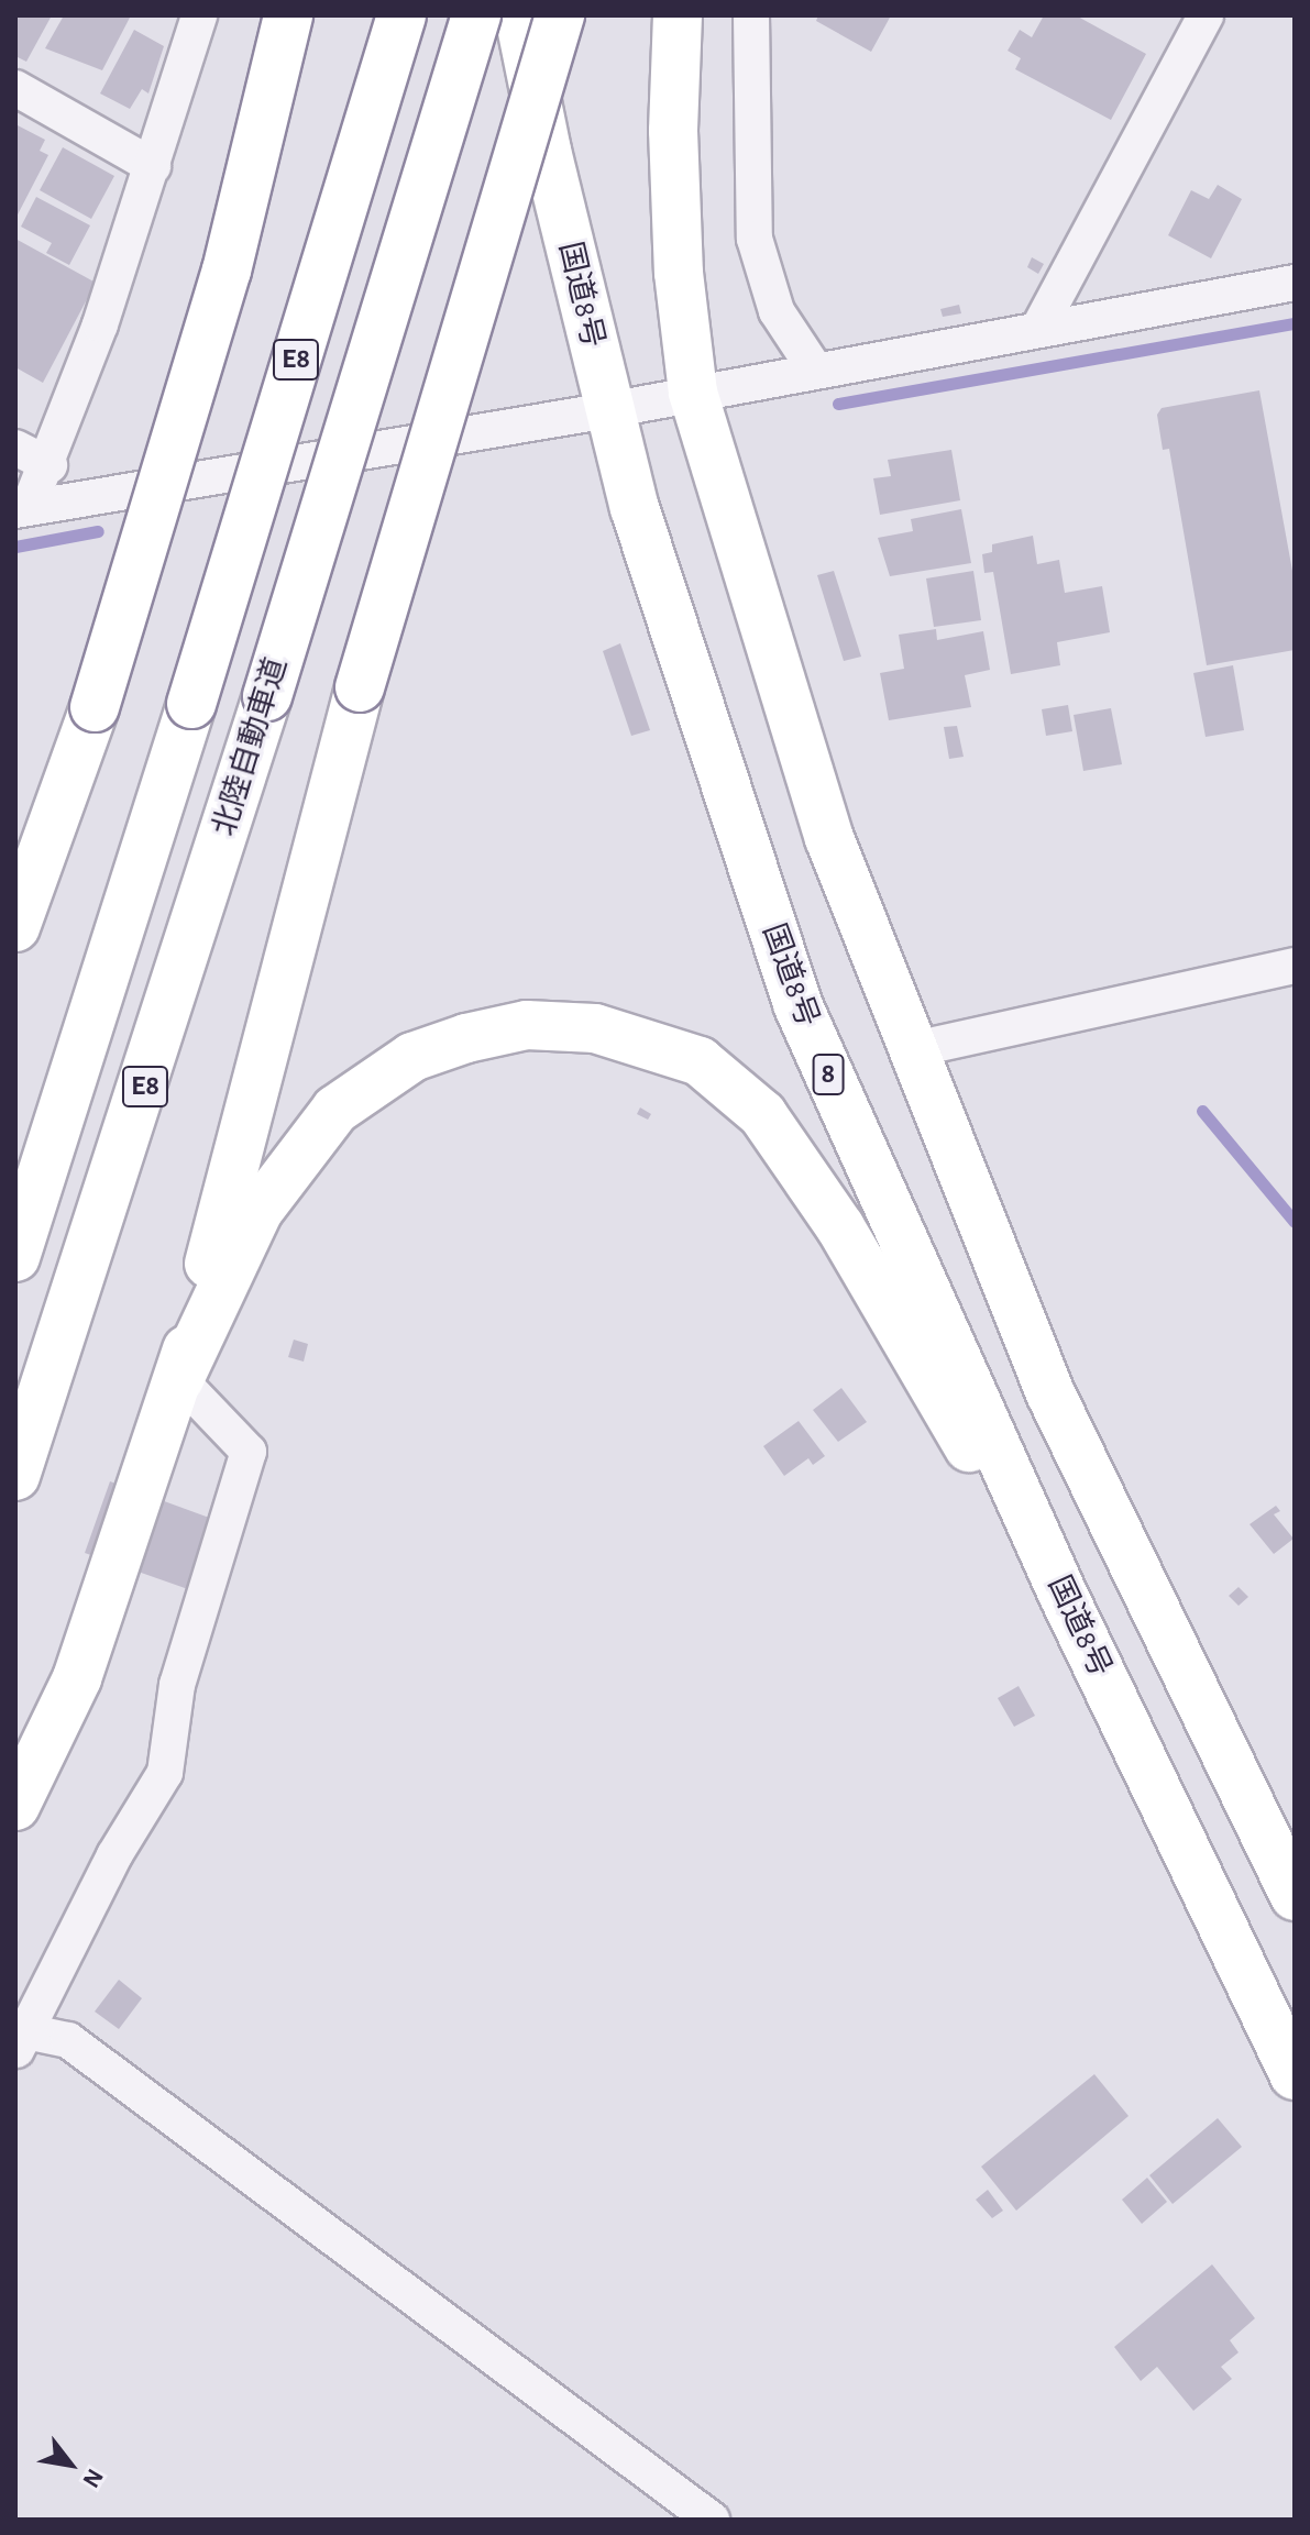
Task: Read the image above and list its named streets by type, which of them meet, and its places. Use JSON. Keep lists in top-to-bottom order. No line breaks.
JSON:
{"streets":{"highway":["国道8号","E8","北陸自動車道","8"]},"north":"bottom right"}
